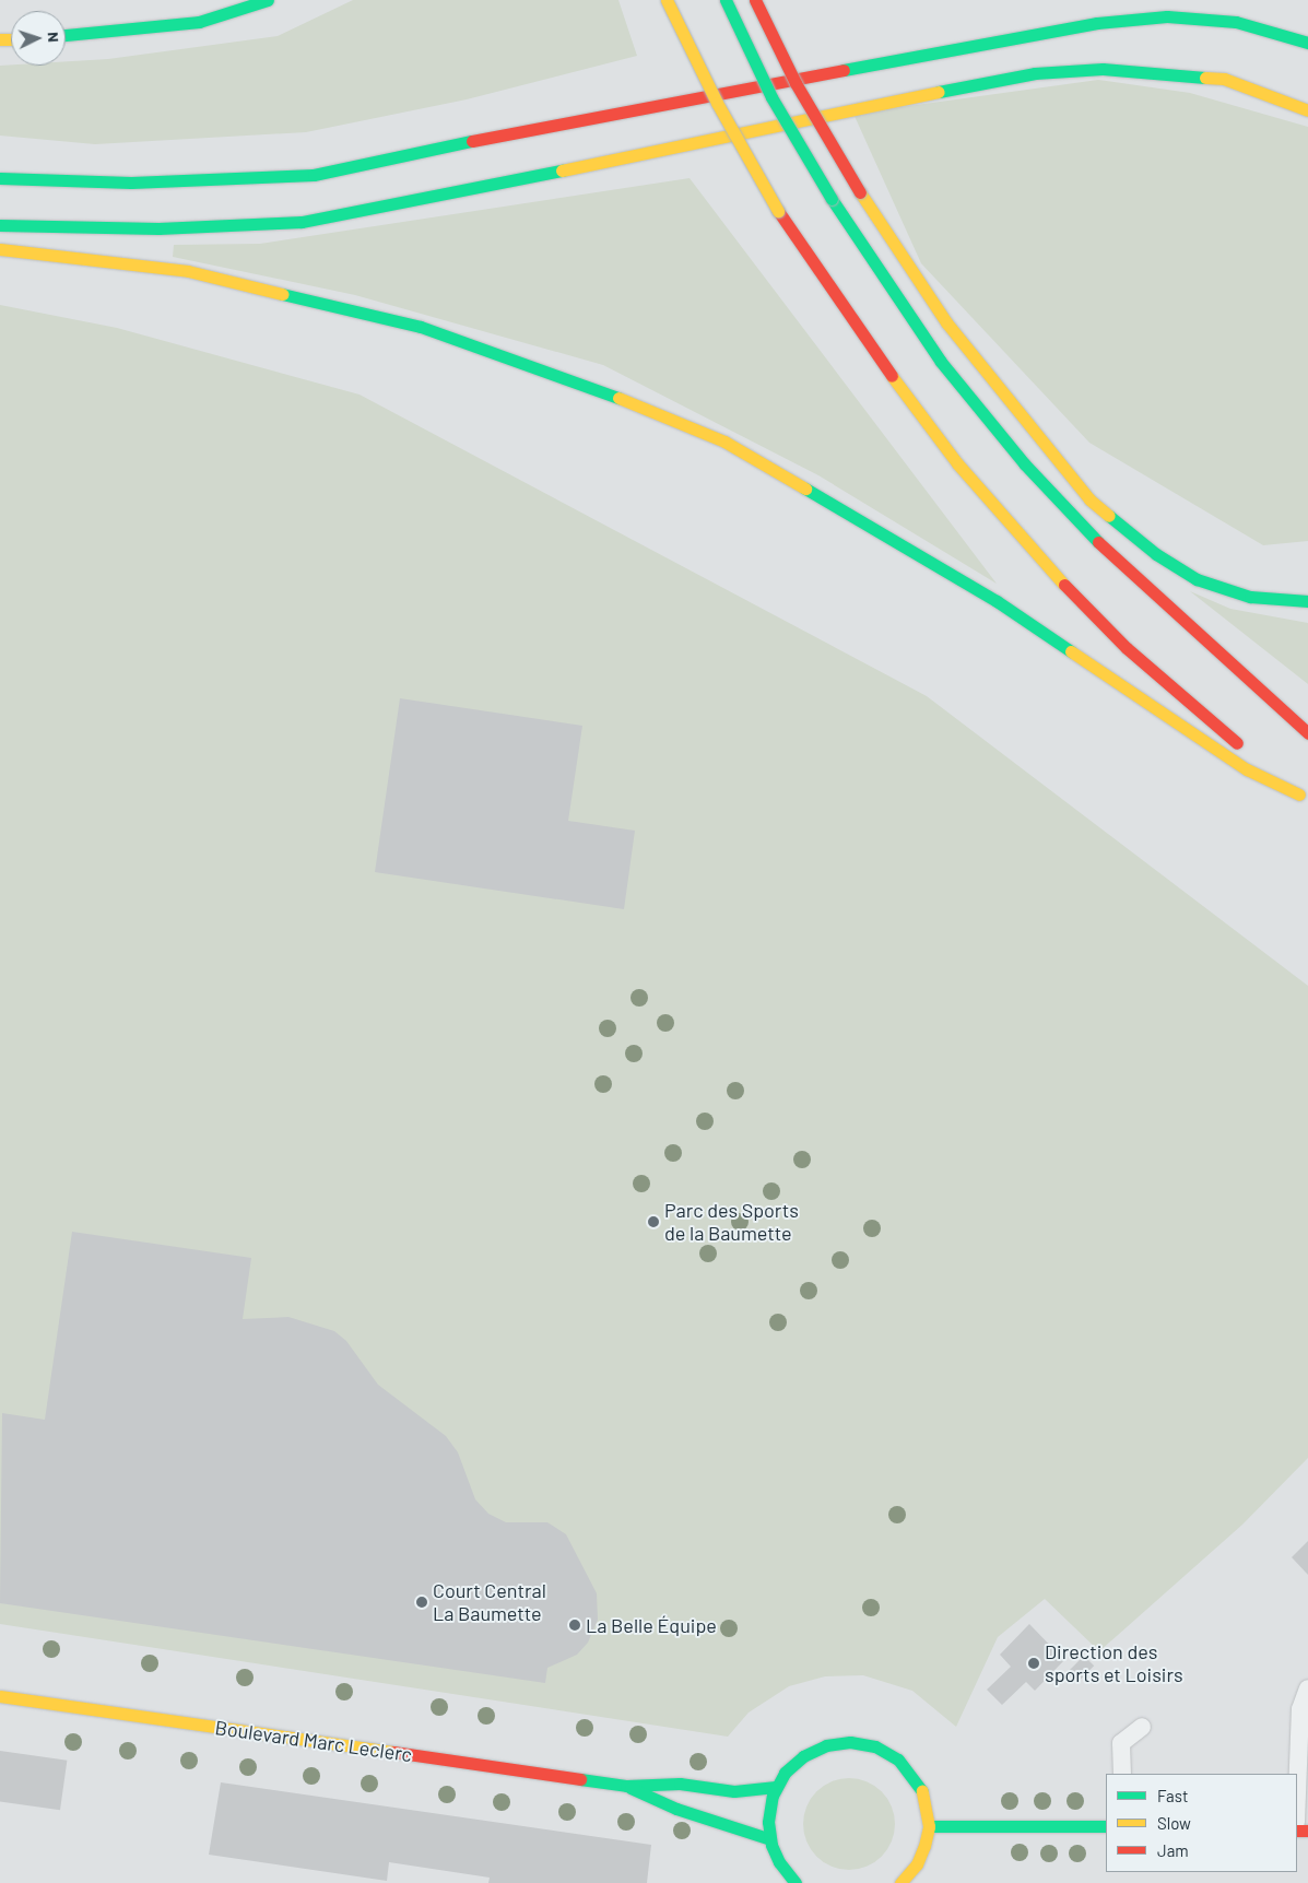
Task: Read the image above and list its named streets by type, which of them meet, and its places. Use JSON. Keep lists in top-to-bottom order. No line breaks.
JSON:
{"streets":{"main road":["Boulevard Marc Leclerc"]},"places":["Parc des Sports de la Baumette","Court Central La Baumette","La Belle Équipe","Direction des sports et Loisirs"],"legend":["Fast","Slow","Jam"],"north":"right"}
